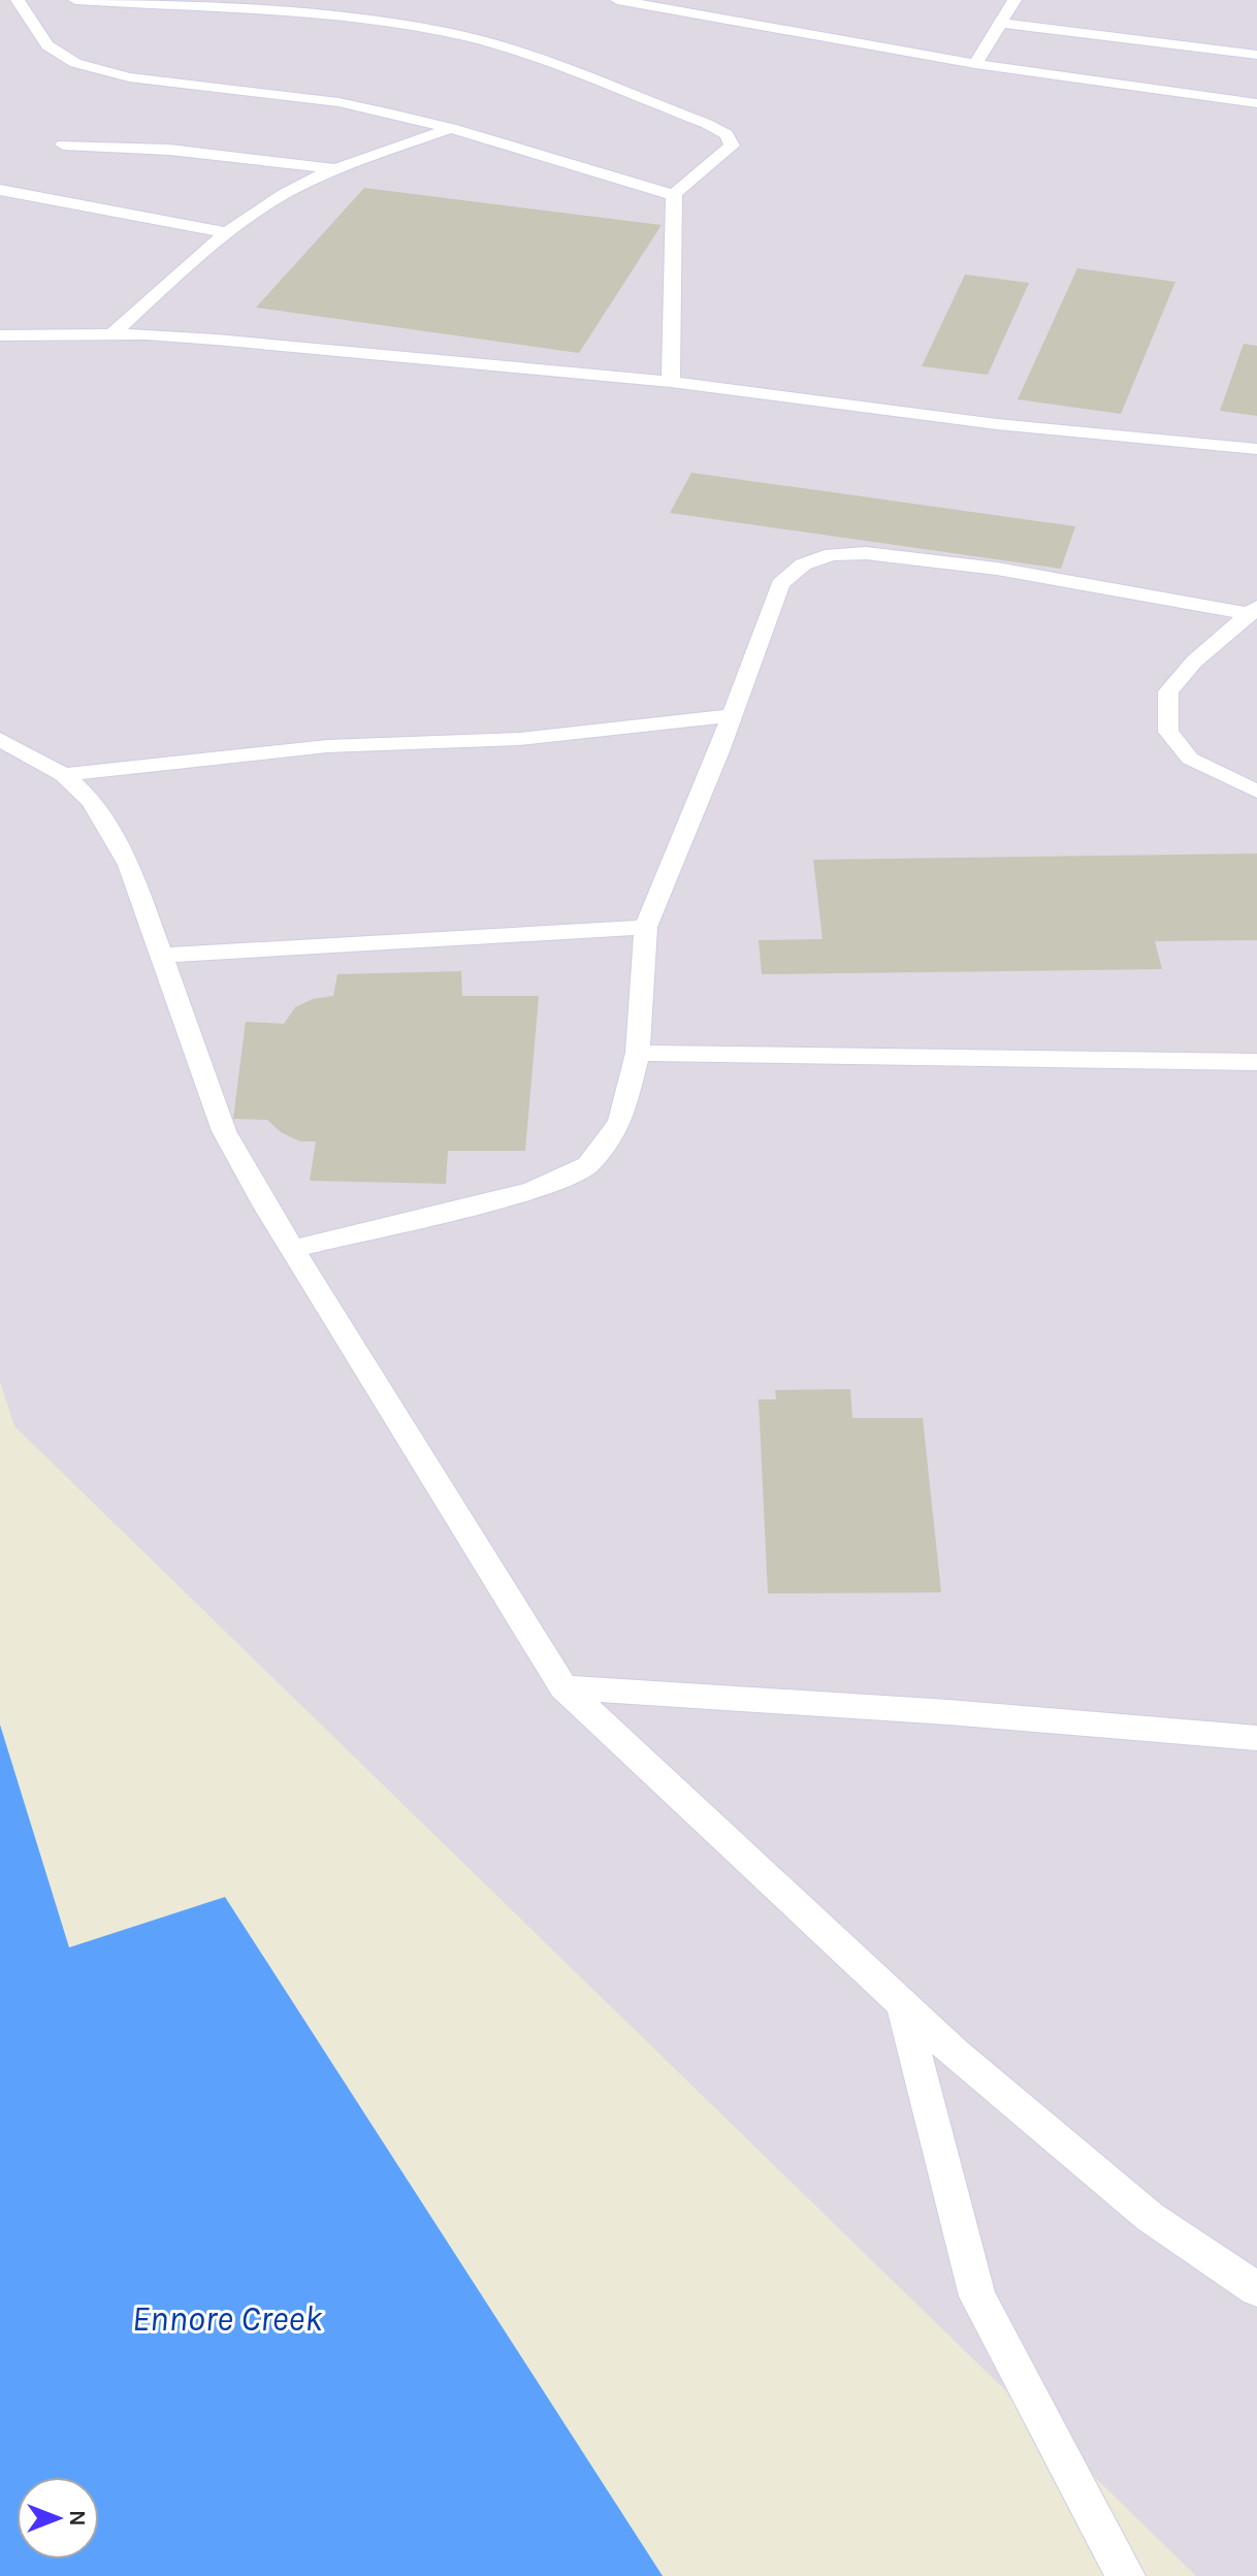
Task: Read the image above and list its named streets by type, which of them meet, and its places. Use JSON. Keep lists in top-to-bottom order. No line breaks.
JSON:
{"water":["Ennore Creek"],"north":"right"}
